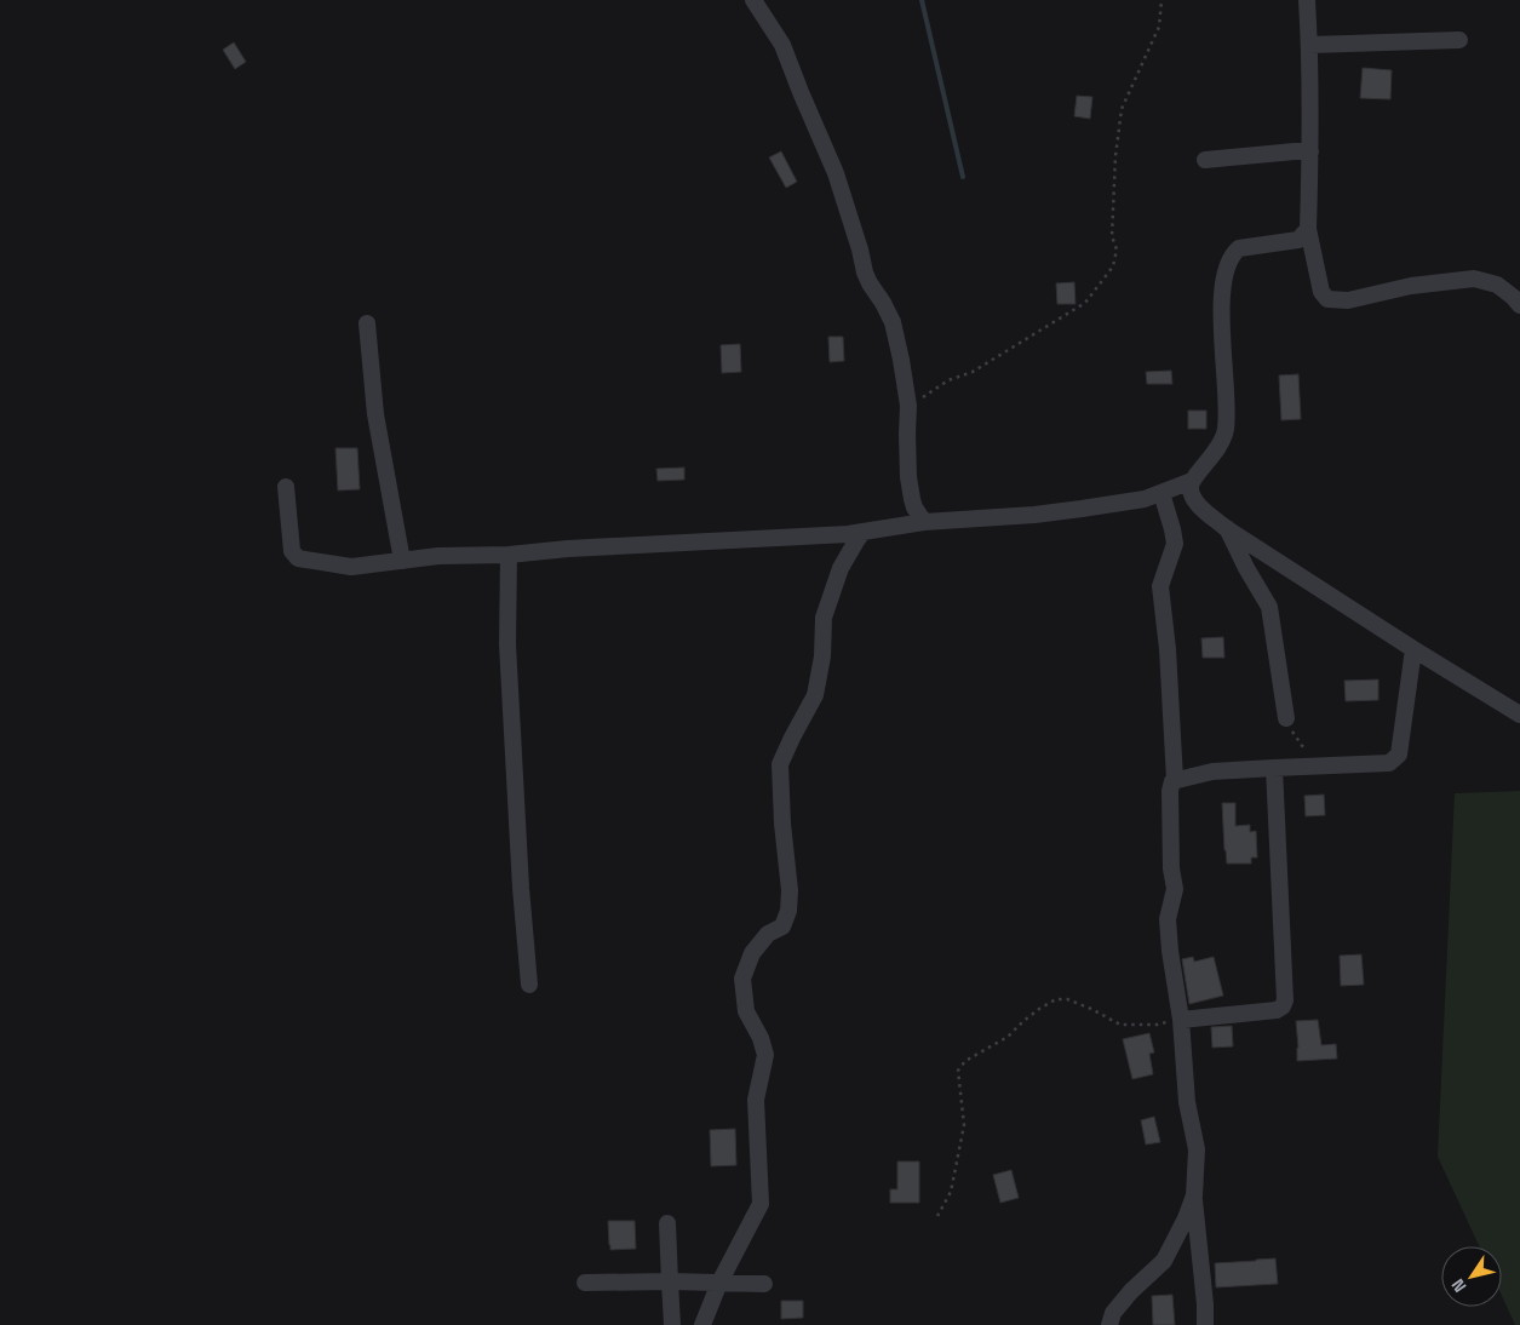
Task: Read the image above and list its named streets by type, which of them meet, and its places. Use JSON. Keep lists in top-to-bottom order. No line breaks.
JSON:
{"north":"bottom left"}
